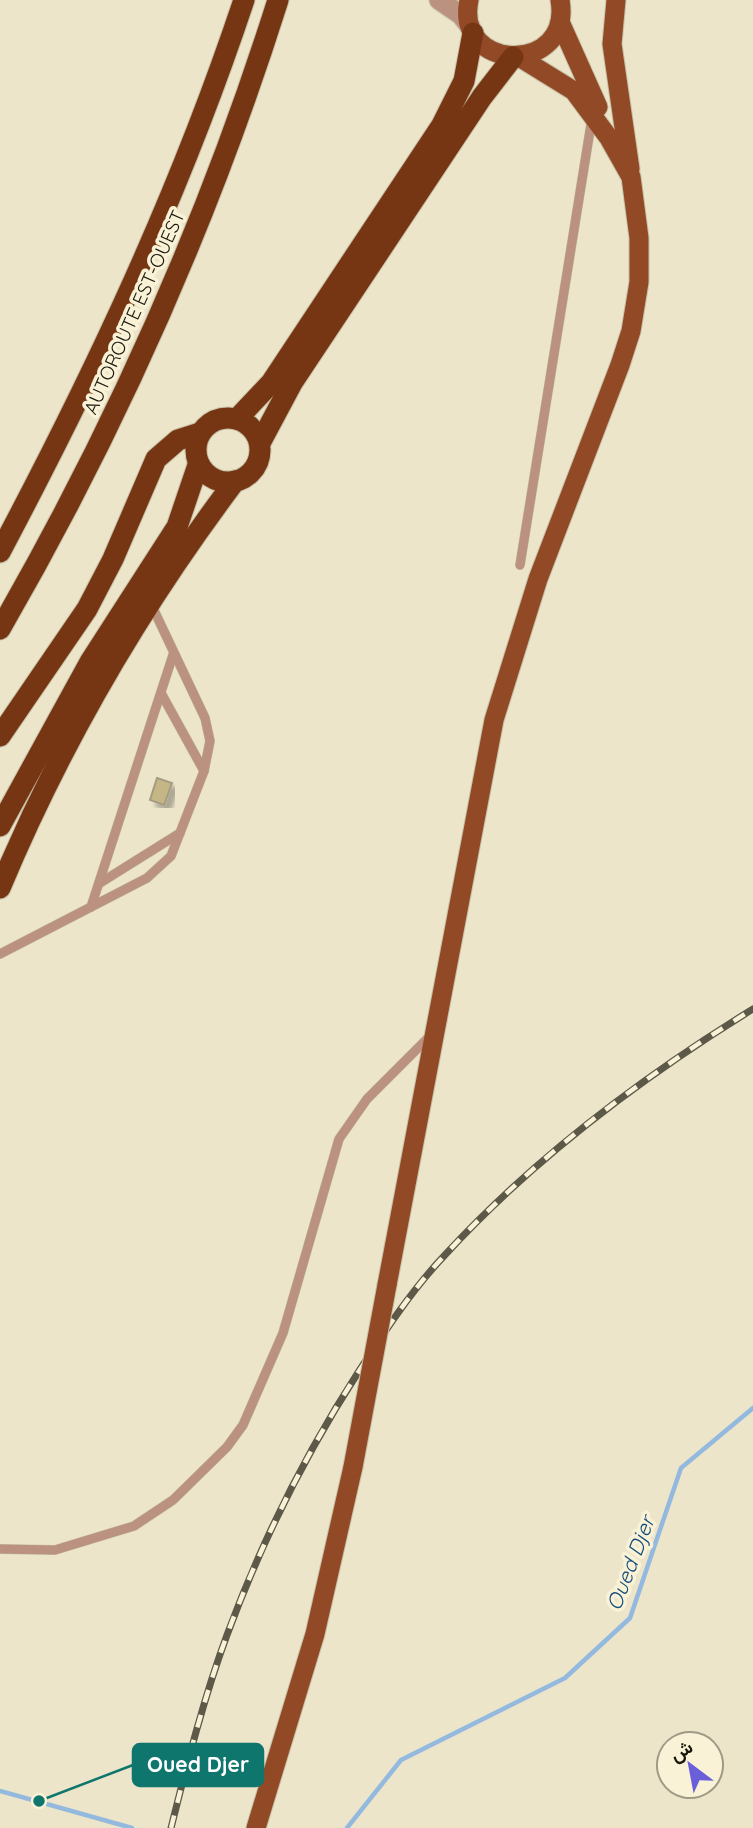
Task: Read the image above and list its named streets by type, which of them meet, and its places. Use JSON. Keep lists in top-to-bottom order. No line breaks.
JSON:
{"streets":{"highway":["AUTOROUTE EST-OUEST"]},"water":["Oued Djer"],"places":["Oued Djer"],"north":"top left"}
